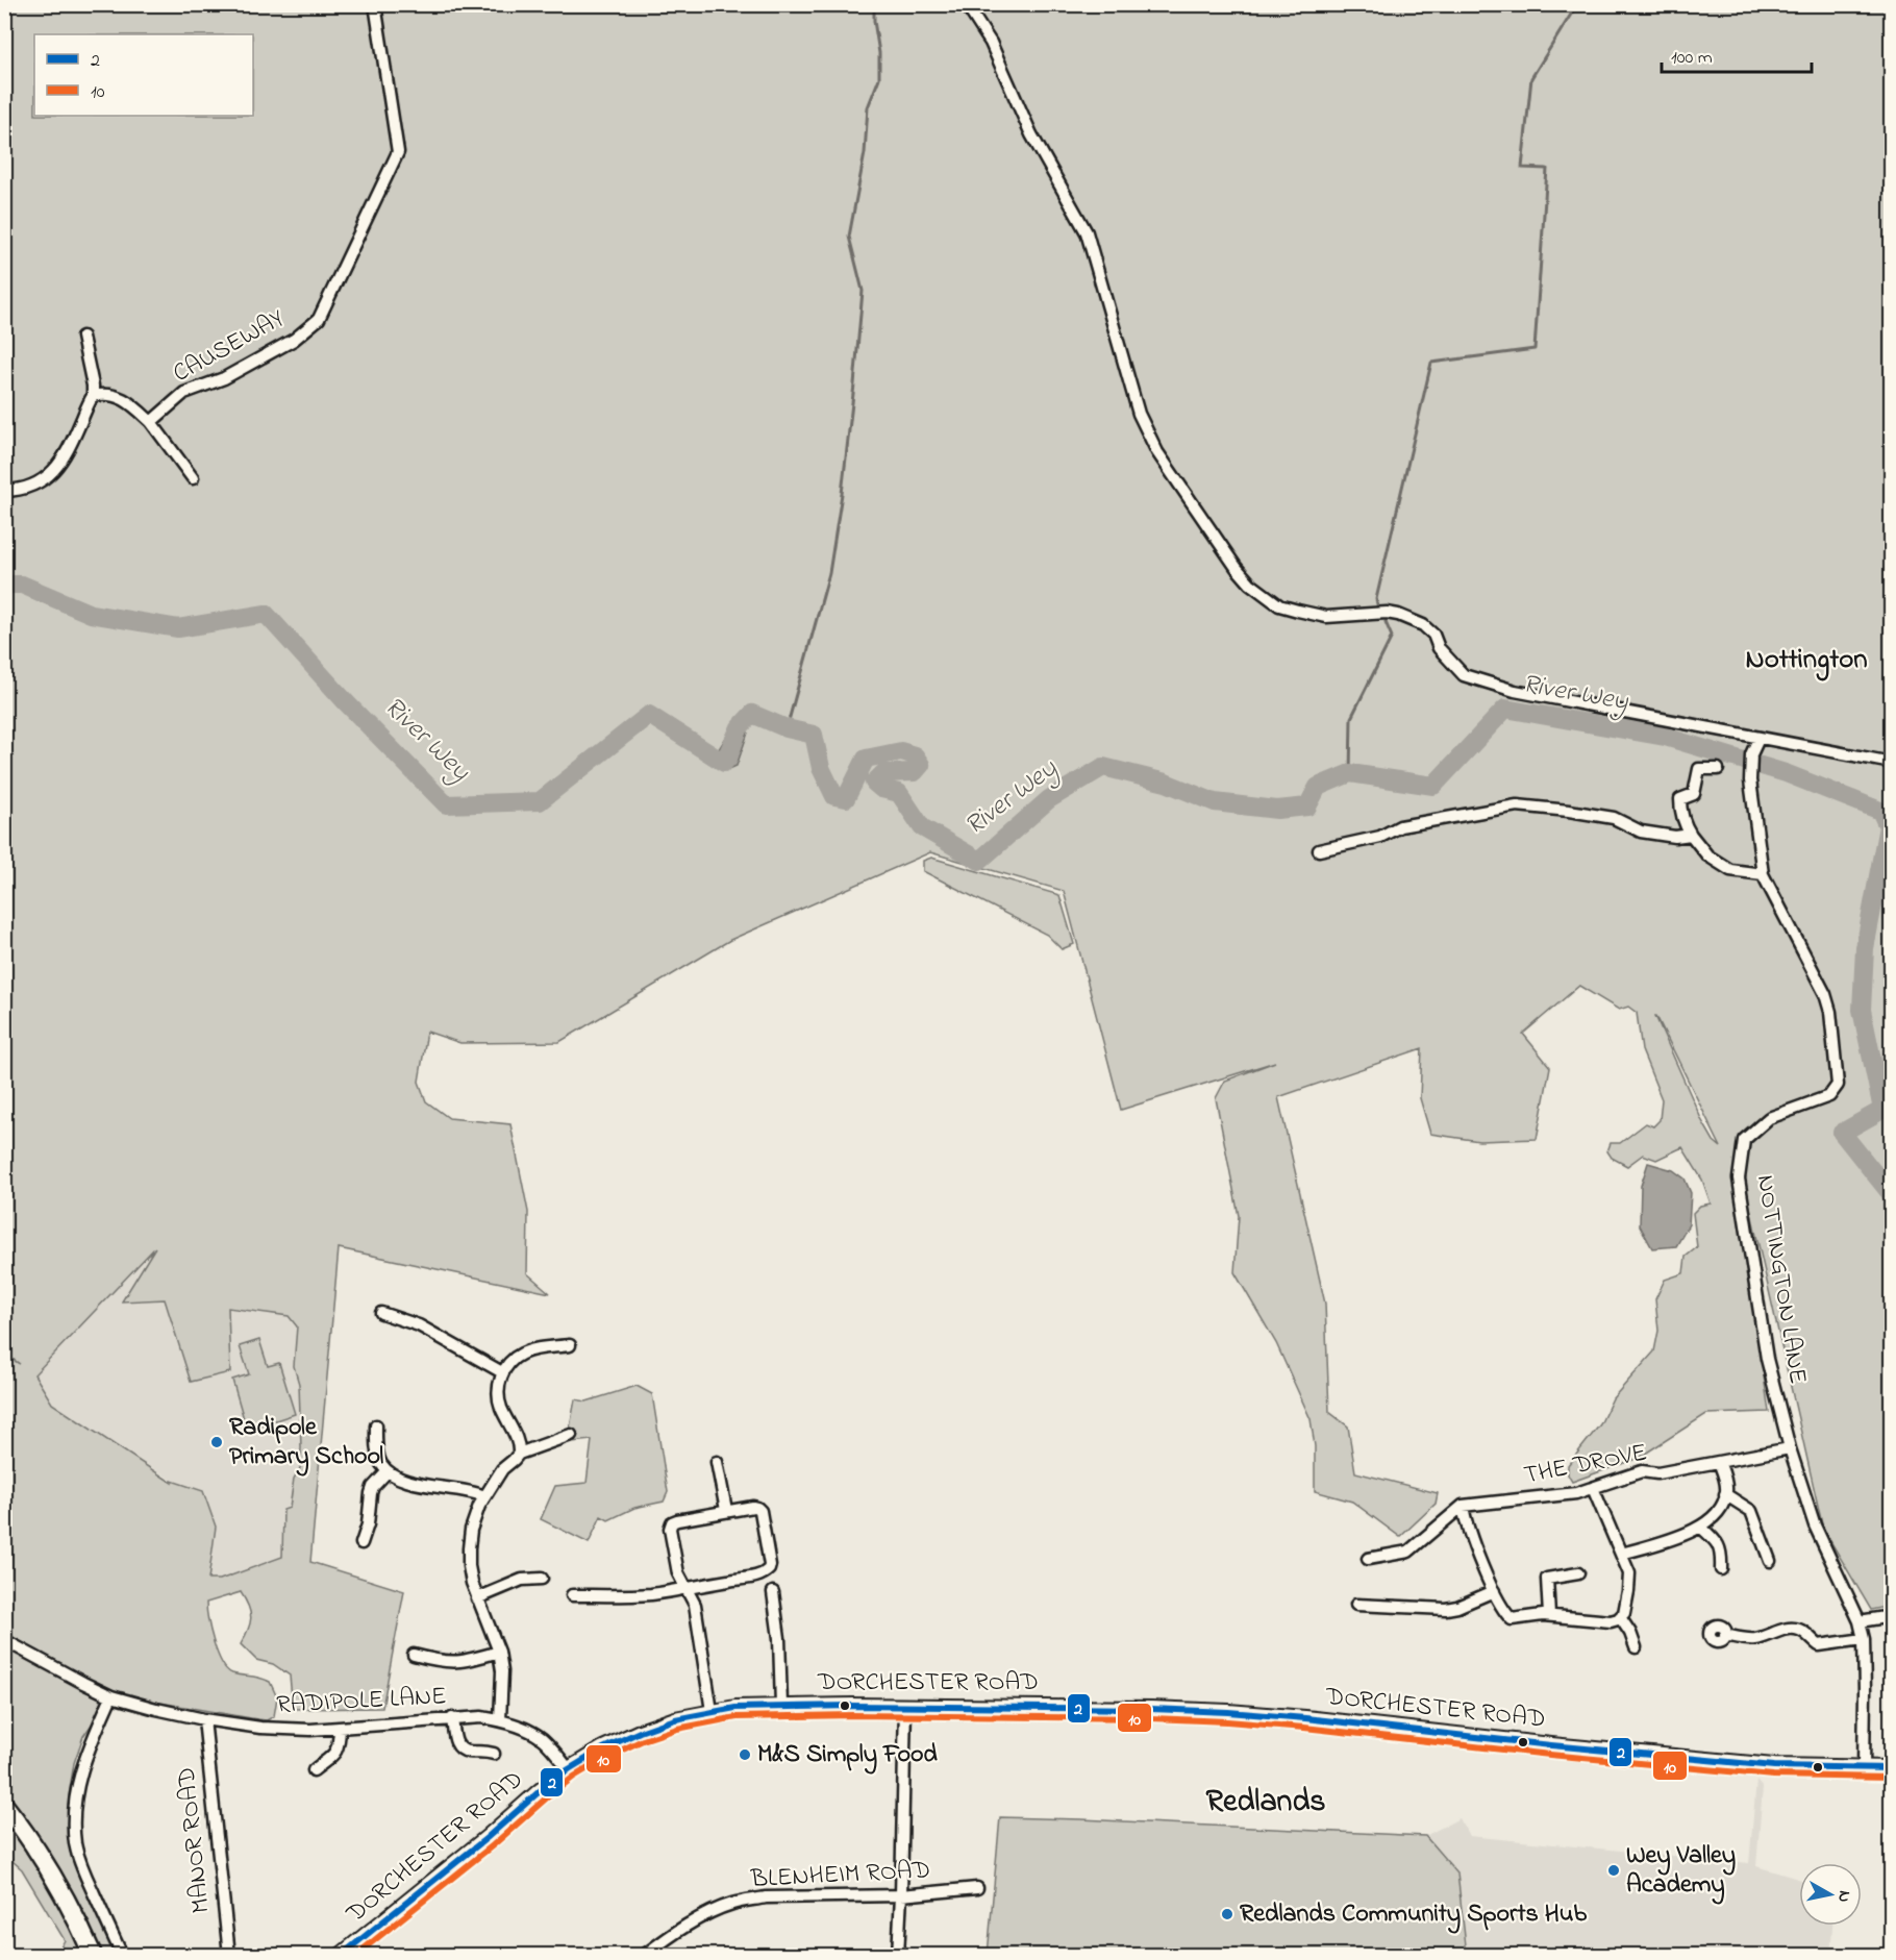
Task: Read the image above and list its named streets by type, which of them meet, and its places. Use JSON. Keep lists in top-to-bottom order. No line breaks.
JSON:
{"streets":{"main road":["DORCHESTER ROAD"],"street":["CAUSEWAY","NOTTINGTON LANE","THE DROVE","RADIPOLE LANE","MANOR ROAD","BLENHEIM ROAD"]},"crossings":[["NOTTINGTON LANE","THE DROVE"],["NOTTINGTON LANE","DORCHESTER ROAD"],["DORCHESTER ROAD","RADIPOLE LANE"],["RADIPOLE LANE","MANOR ROAD"]],"districts":["Nottington","Redlands"],"water":["River Wey"],"places":["Radipole Primary School","M&S Simply Food","Wey Valley Academy","Redlands Community Sports Hub"],"lines":["transit line 2","transit line 10"],"legend":["2","10"],"scale_bar":"100 m","north":"right"}
